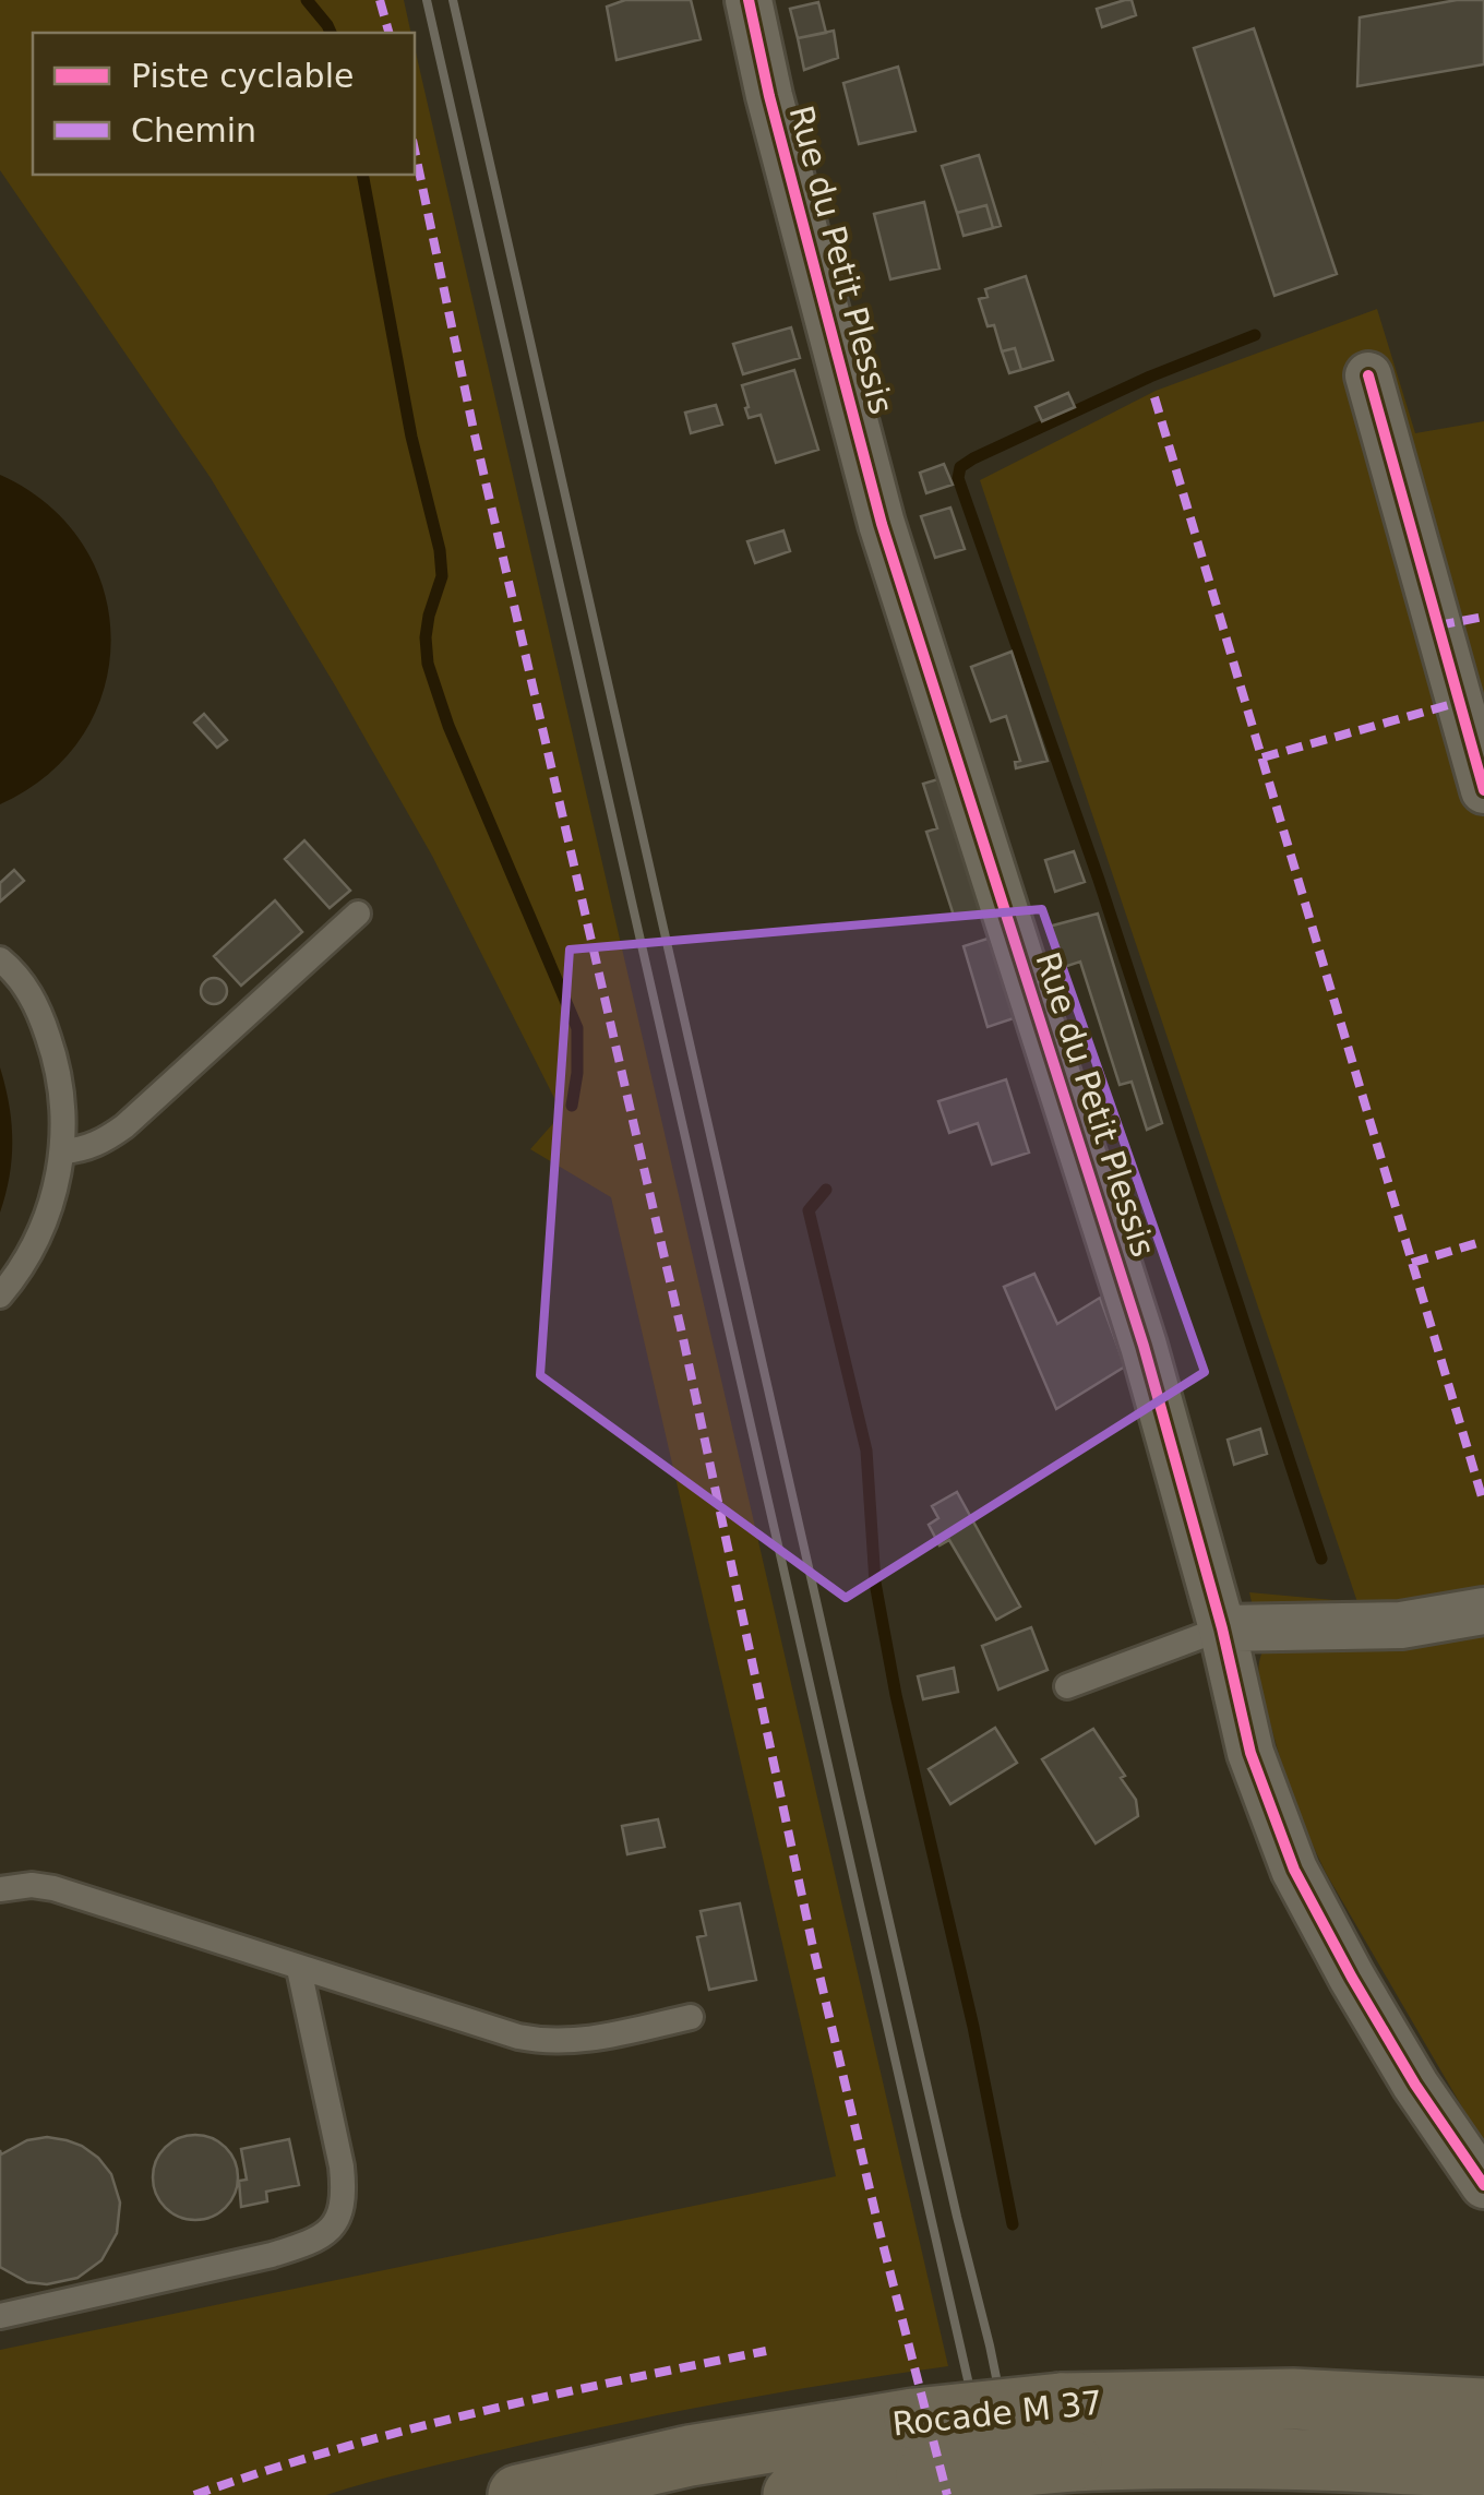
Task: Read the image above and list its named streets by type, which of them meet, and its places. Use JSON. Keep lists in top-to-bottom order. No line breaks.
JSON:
{"streets":{"highway":["Rocade M 37"],"street":["Rue du Petit Plessis"]},"legend":["Piste cyclable","Chemin"]}
